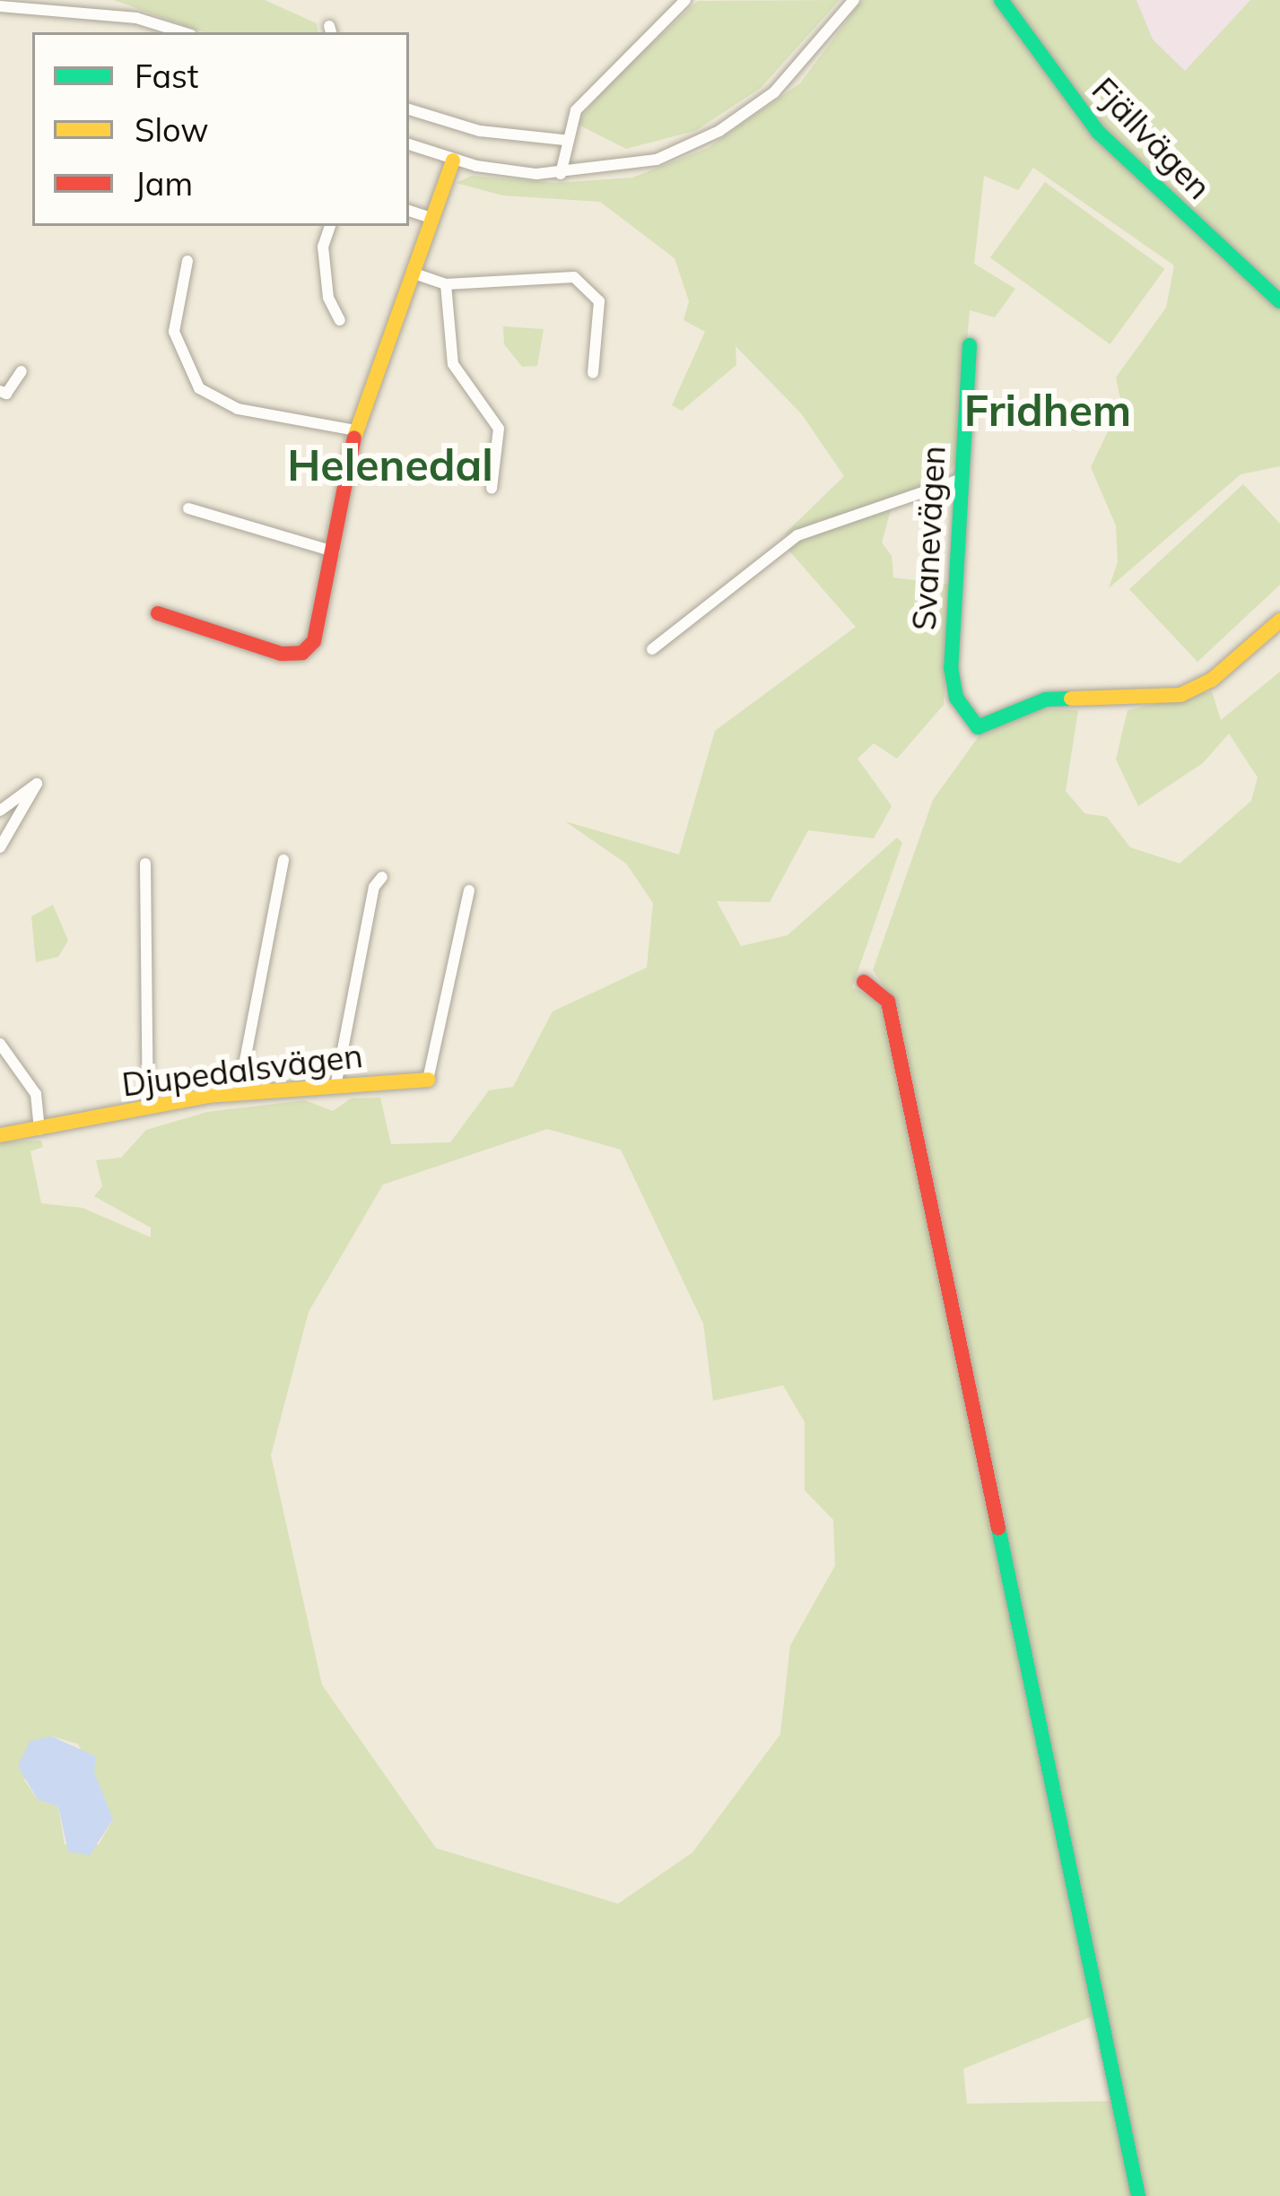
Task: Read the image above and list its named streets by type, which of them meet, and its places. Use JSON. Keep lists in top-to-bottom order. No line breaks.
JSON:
{"streets":{"street":["Fjällvägen","Svanevägen","Djupedalsvägen"]},"districts":["Fridhem","Helenedal"],"legend":["Fast","Slow","Jam"]}
